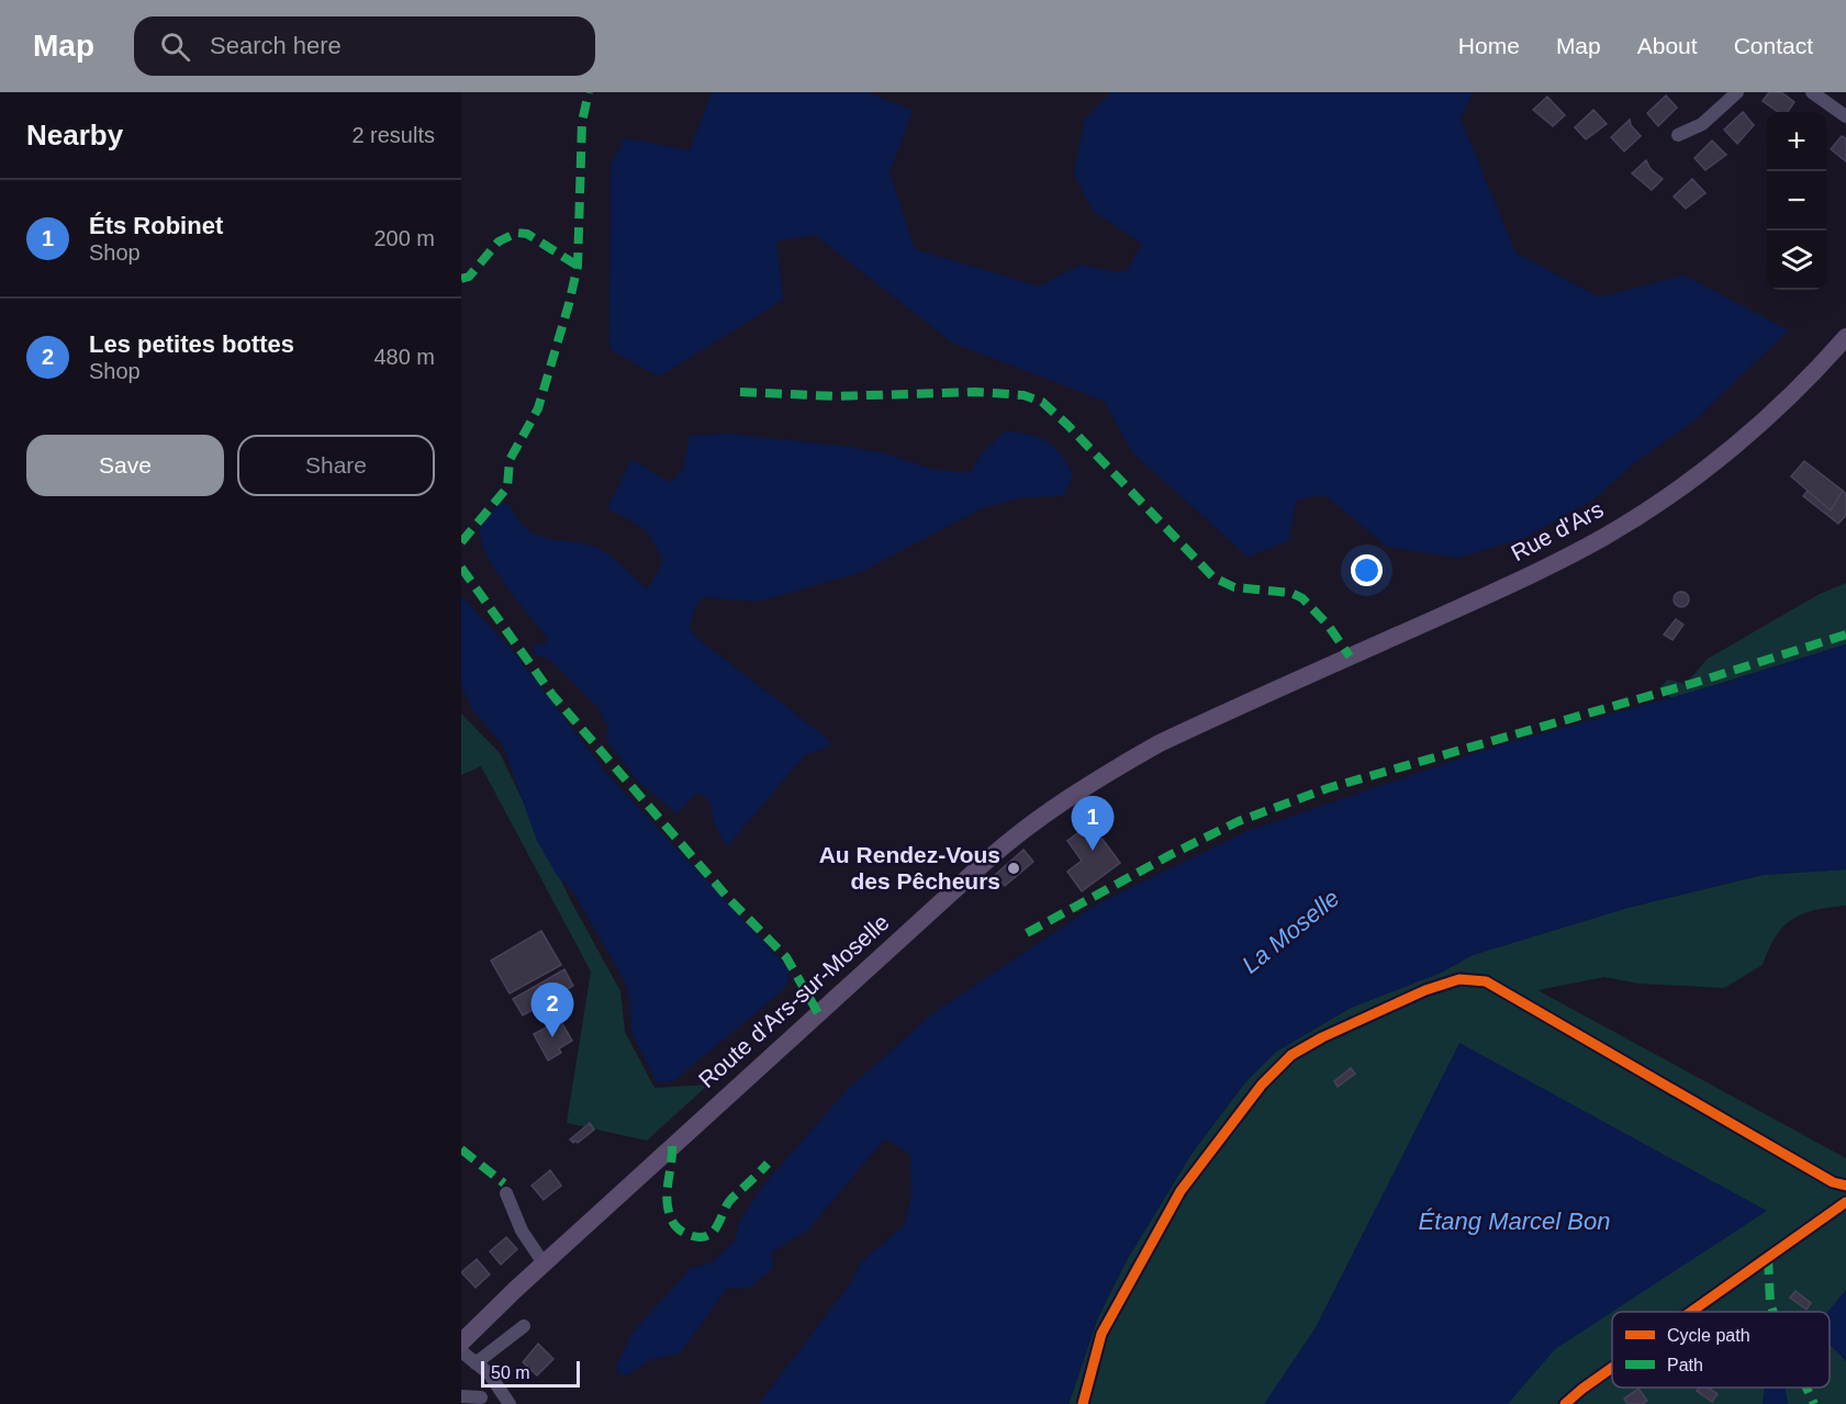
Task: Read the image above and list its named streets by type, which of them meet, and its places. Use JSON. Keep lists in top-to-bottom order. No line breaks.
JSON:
{"streets":{"main road":["Rue d'Ars","Route d'Ars-sur-Moselle"]},"crossings":[["Rue d'Ars","Route d'Ars-sur-Moselle"]],"water":["La Moselle","Étang Marcel Bon"],"places":["Au Rendez-Vous des Pêcheurs"],"legend":["Cycle path","Path"],"scale_bar":"50 m","page":{"header":"Map","search":"Search here","nav":["Home","Map","About","Contact"],"heading":["Nearby","2 results"],"map_buttons":["+","−"],"list":[{"mark":"1","name":"Éts Robinet","note":"Shop","value":"200 m"},{"mark":"2","name":"Les petites bottes","note":"Shop","value":"480 m"}],"buttons":["Save","Share"],"pins":["1","2"],"scale":"50 m"}}
